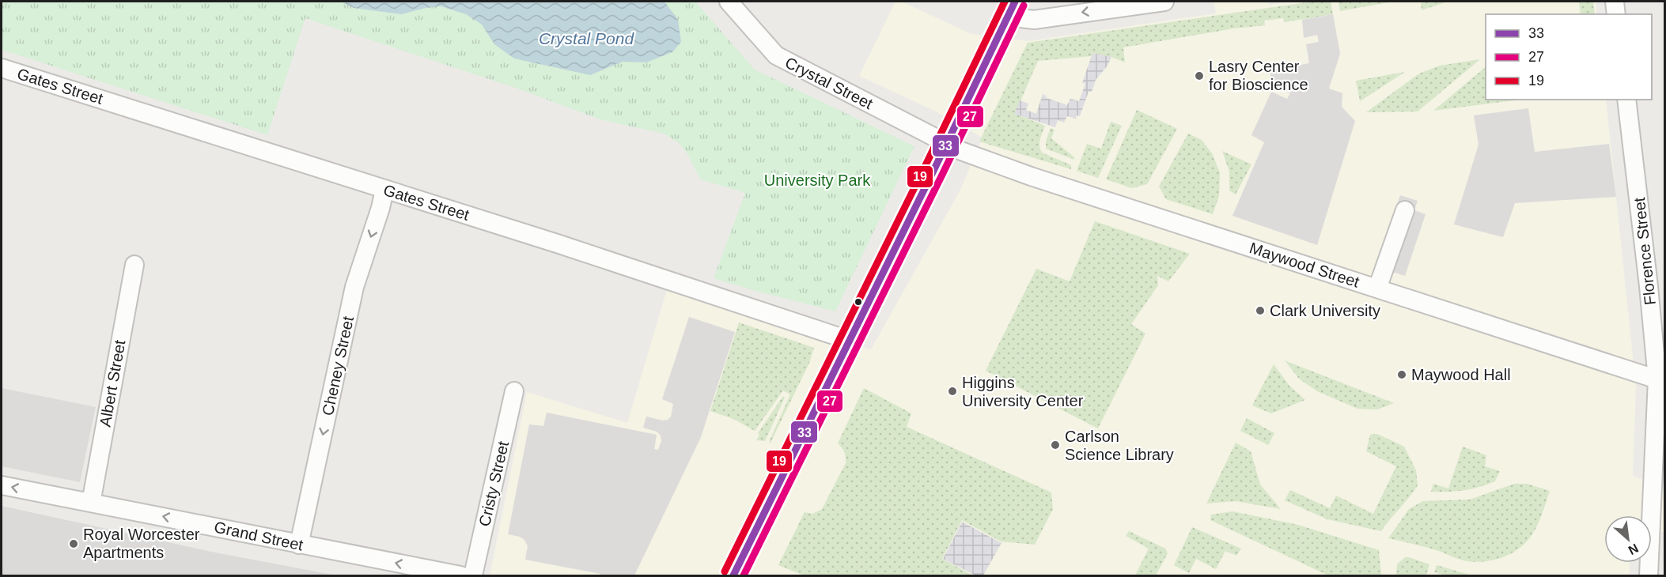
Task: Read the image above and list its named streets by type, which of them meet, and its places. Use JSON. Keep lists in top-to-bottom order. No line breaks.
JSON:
{"streets":{"street":["Crystal Street","Gates Street","Florence Street","Maywood Street","Cheney Street","Albert Street","Cristy Street","Grand Street"]},"crossings":[["Crystal Street","Maywood Street"],["Gates Street","Cheney Street"],["Florence Street","Maywood Street"],["Cheney Street","Grand Street"],["Albert Street","Grand Street"]],"one_way":["Cheney Street","Grand Street"],"water":["Crystal Pond"],"parks":["University Park"],"places":["Lasry Center for Bioscience","Clark University","Maywood Hall","Higgins University Center","Carlson Science Library","Royal Worcester Apartments"],"lines":["transit line 33","transit line 19","transit line 27"],"legend":["33","27","19"],"north":"bottom right"}
